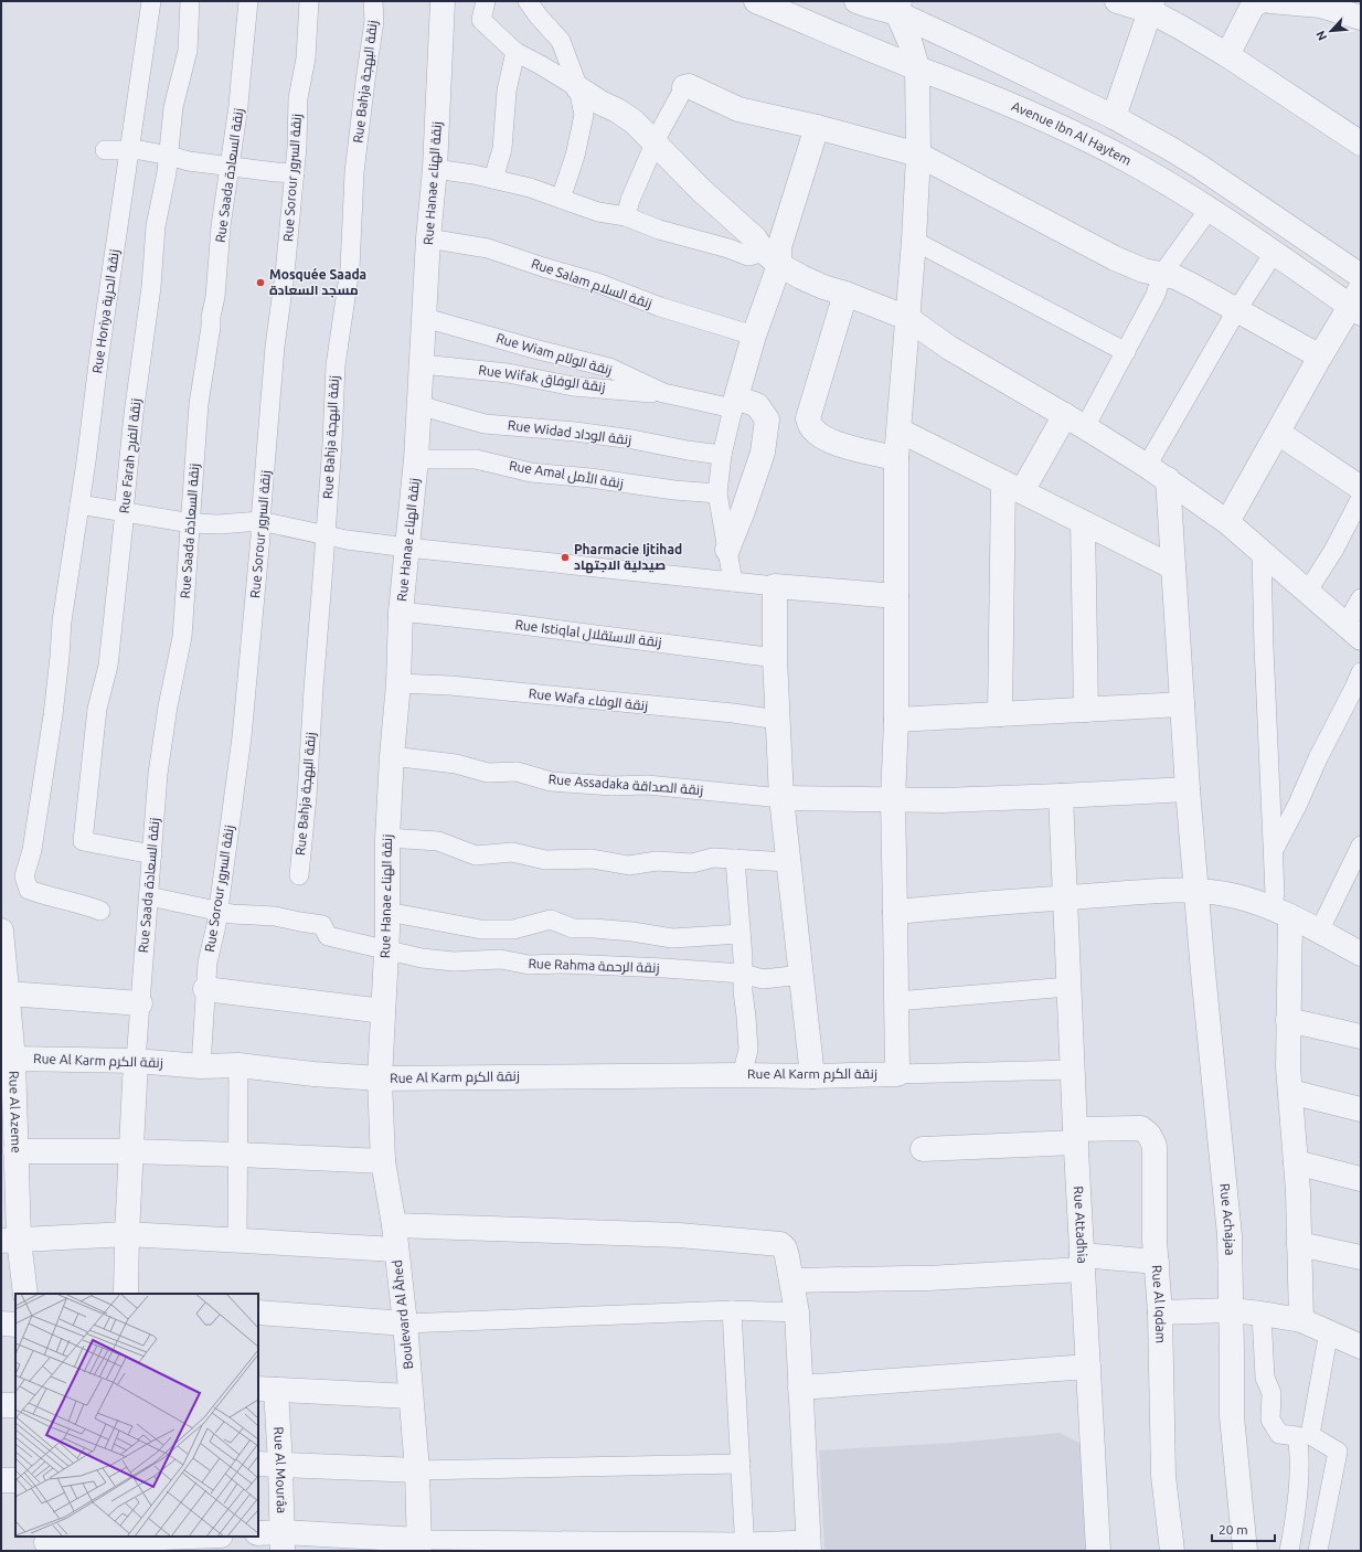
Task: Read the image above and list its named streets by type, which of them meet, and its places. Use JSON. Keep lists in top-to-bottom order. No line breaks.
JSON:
{"streets":{"street":["Rue Bahja زنقة البهجة","Avenue Ibn Al Haytem","Rue Saada زنقة السعادة","Rue Sorour زنقة السرور","Rue Hanae زنقة الهناء","Rue Salam زنقة السلام","Rue Horiya زنقة الحرية","Rue Wiam زنقة الوئام","Rue Wifak زنقة الوفاق","Rue Widad زنقة الوداد","Rue Farah زنقة الفرح","Rue Amal زنقة الأمل","Rue Istiqlal زنقة الاستقلال","Rue Wafa زنقة الوفاء","Rue Assadaka زنقة الصداقة","Rue Rahma زنقة الرحمة","Rue Al Karm زنقة الكرم","Rue Al Azeme","Rue Achajaa","Rue Attadhia","Rue Al Iqdam","Boulevard Al Âhed","Rue Al Mourâa"]},"crossings":[["Rue Saada زنقة السعادة","Rue Farah زنقة الفرح"],["Rue Saada زنقة السعادة","Rue Al Karm زنقة الكرم"],["Rue Sorour زنقة السرور","Rue Rahma زنقة الرحمة"],["Rue Sorour زنقة السرور","Rue Al Karm زنقة الكرم"],["Rue Hanae زنقة الهناء","Rue Salam زنقة السلام"],["Rue Hanae زنقة الهناء","Rue Wiam زنقة الوئام"],["Rue Hanae زنقة الهناء","Rue Wifak زنقة الوفاق"],["Rue Hanae زنقة الهناء","Rue Widad زنقة الوداد"],["Rue Hanae زنقة الهناء","Rue Amal زنقة الأمل"],["Rue Hanae زنقة الهناء","Rue Istiqlal زنقة الاستقلال"],["Rue Hanae زنقة الهناء","Rue Wafa زنقة الوفاء"],["Rue Hanae زنقة الهناء","Rue Assadaka زنقة الصداقة"],["Rue Hanae زنقة الهناء","Rue Rahma زنقة الرحمة"],["Rue Hanae زنقة الهناء","Rue Al Karm زنقة الكرم"],["Rue Hanae زنقة الهناء","Boulevard Al Âhed"],["Rue Wiam زنقة الوئام","Rue Wifak زنقة الوفاق"],["Rue Al Karm زنقة الكرم","Rue Al Azeme"],["Rue Al Karm زنقة الكرم","Boulevard Al Âhed"],["Rue Attadhia","Rue Al Iqdam"]],"places":["Mosquée Saada مسجد السعادة","Pharmacie Ijtihad صيدلية الاجتهاد"],"scale_bar":"20 m","north":"bottom left"}
